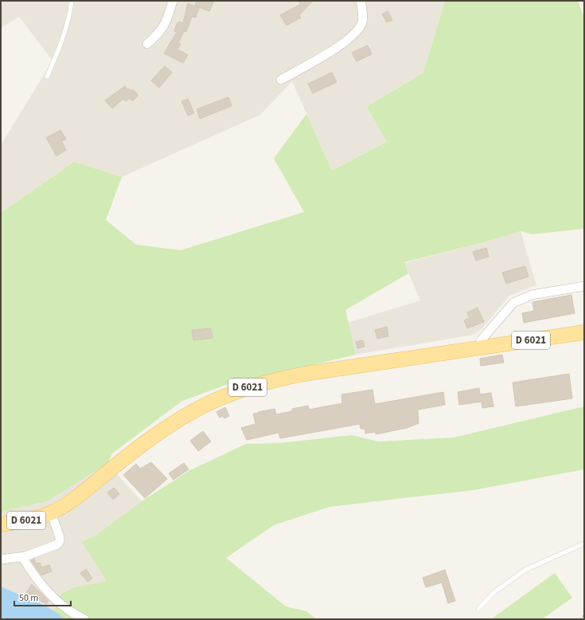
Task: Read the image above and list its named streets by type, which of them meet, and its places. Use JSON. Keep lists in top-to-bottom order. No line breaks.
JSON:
{"streets":{"main road":["D 6021"]},"scale_bar":"50 m"}
